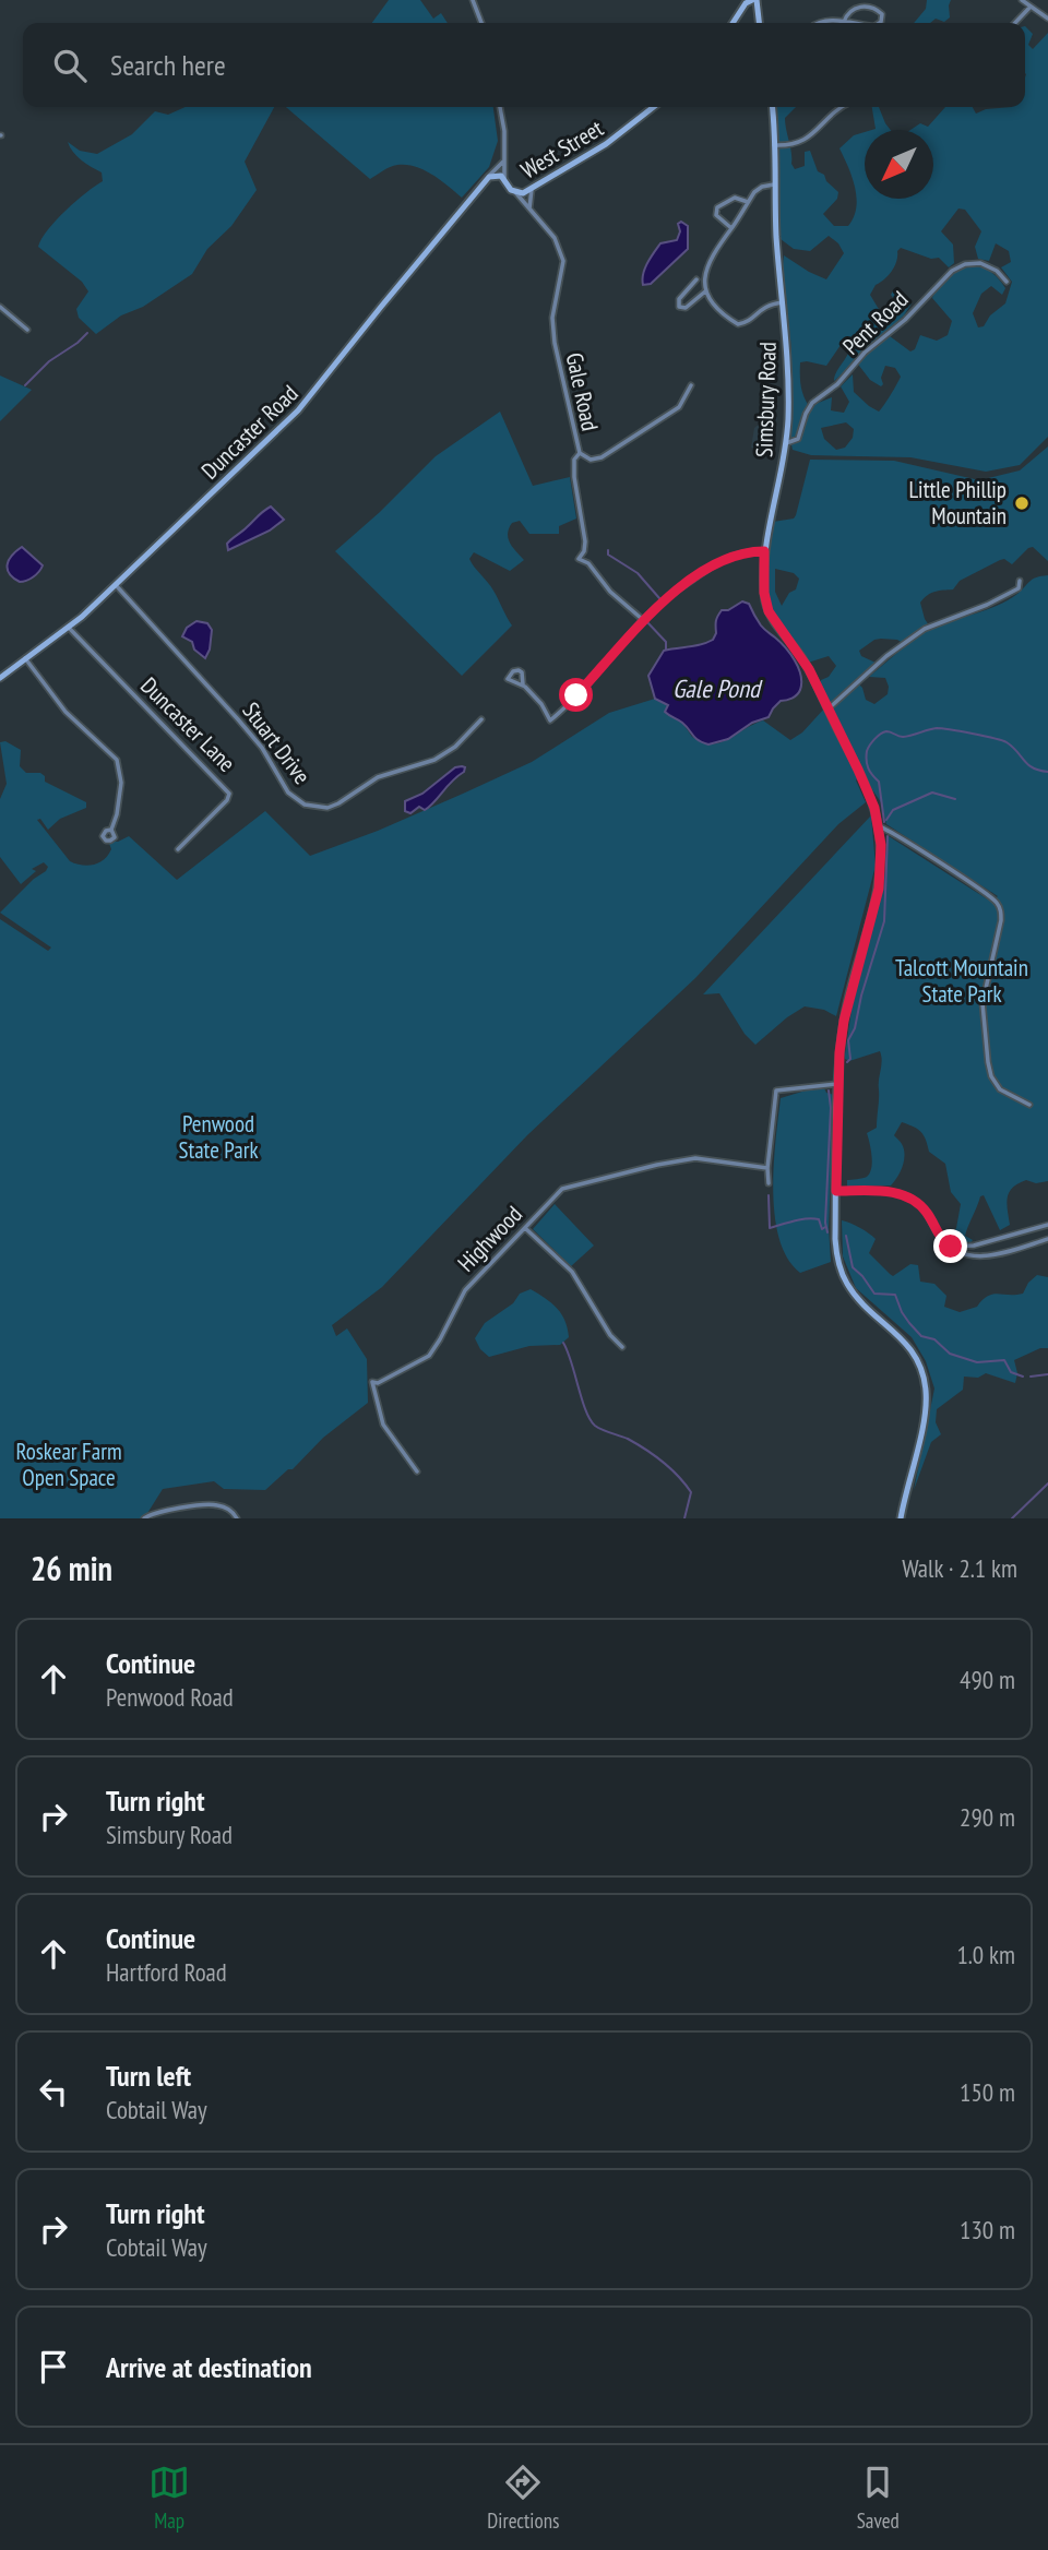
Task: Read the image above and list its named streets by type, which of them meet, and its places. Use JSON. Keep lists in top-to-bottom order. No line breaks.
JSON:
{"streets":{"main road":["West Street","Simsbury Road","Duncaster Road"],"street":["Pent Road","Gale Road","Duncaster Lane","Stuart Drive","Highwood"]},"crossings":[["West Street","Gale Road"],["Pent Road","Simsbury Road"],["Duncaster Road","Duncaster Lane"],["Duncaster Road","Stuart Drive"]],"water":["Gale Pond"],"parks":["Talcott Mountain State Park","Penwood State Park","Roskear Farm Open Space"],"places":["Little Phillip Mountain"],"north":"bottom left","page":{"search":"Search here","heading":["26 min","Walk · 2.1 km"],"list":[["Continue","Penwood Road","490 m"],["Turn right","Simsbury Road","290 m"],["Continue","Hartford Road","1.0 km"],["Turn left","Cobtail Way","150 m"],["Turn right","Cobtail Way","130 m"],"Arrive at destination"],"nav":["Map","Directions","Saved"]}}
